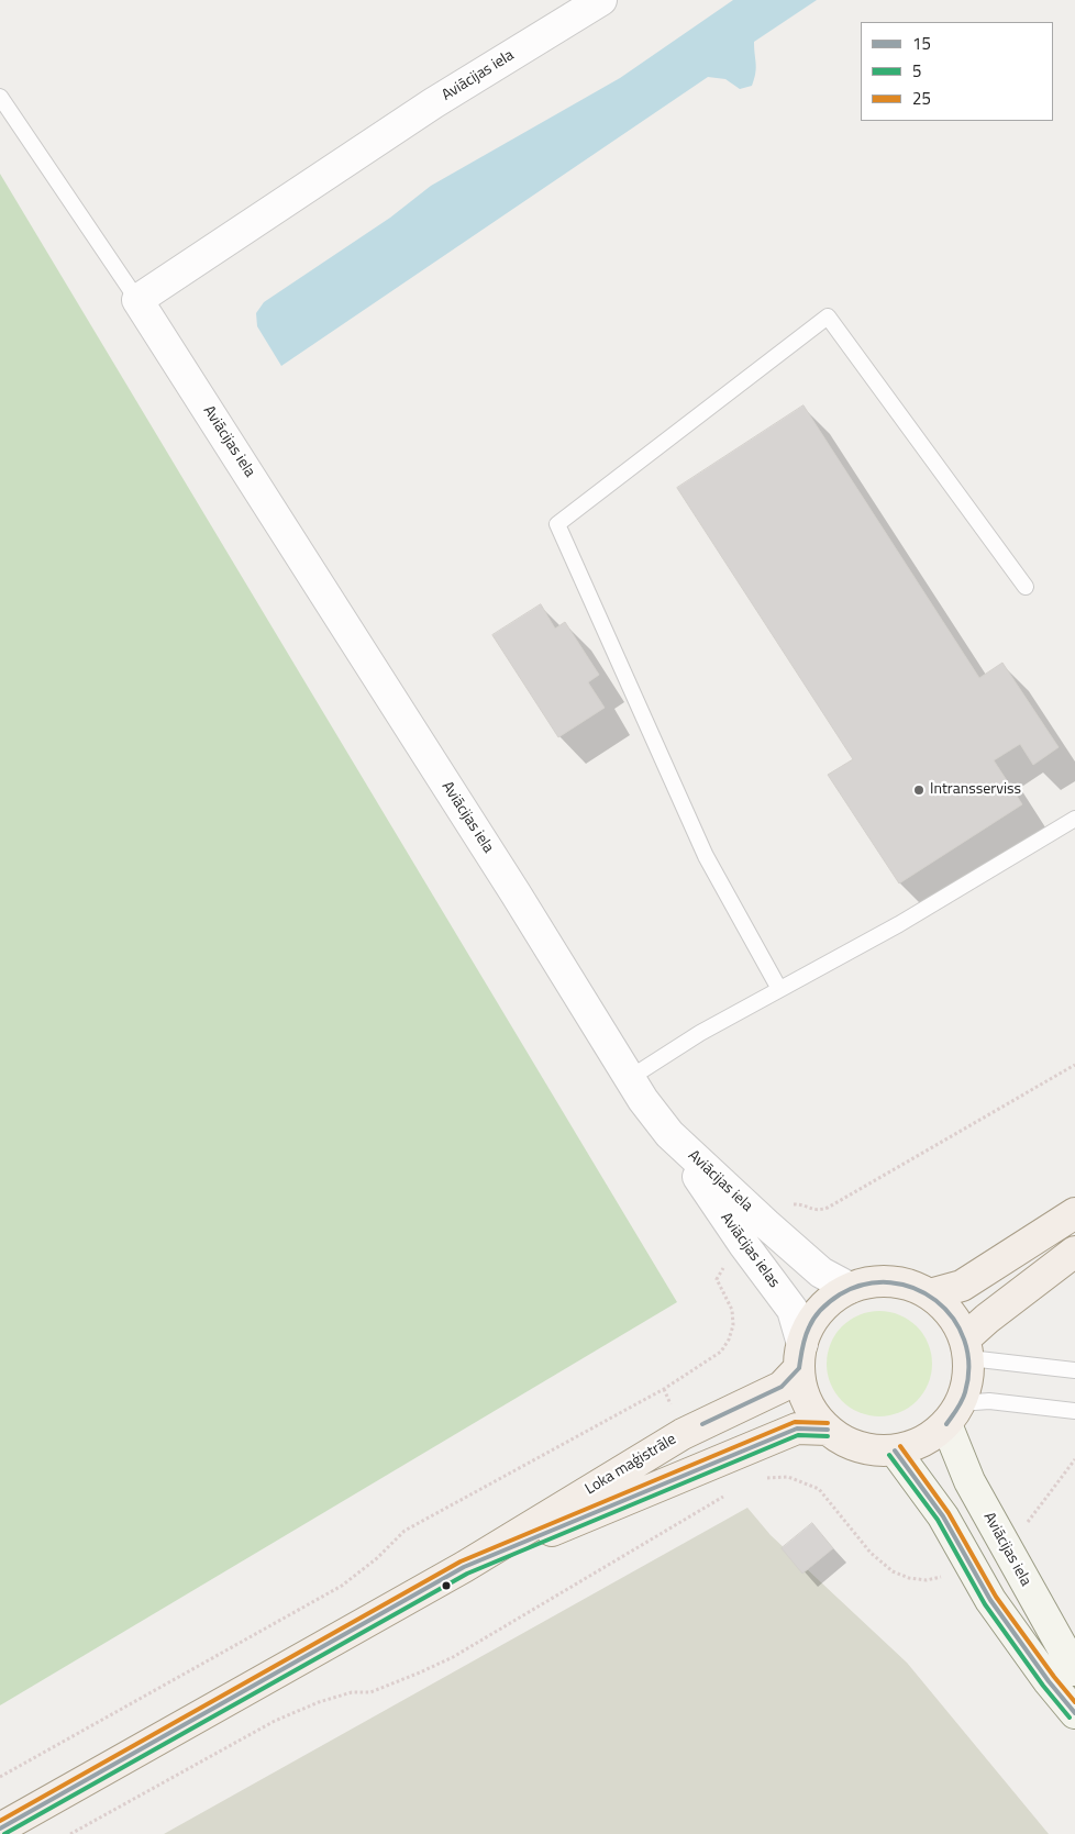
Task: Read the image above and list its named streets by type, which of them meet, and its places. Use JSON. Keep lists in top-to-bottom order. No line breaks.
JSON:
{"streets":{"main road":["Aviācijas iela","Loka maģistrāle"],"street":["Aviācijas ielas"]},"crossings":[["Aviācijas iela","Aviācijas ielas"],["Aviācijas iela","Loka maģistrāle"],["Aviācijas ielas","Loka maģistrāle"]],"places":["Intransserviss"],"lines":["transit line 15","transit line 25","transit line 5"],"legend":["15","5","25"]}
